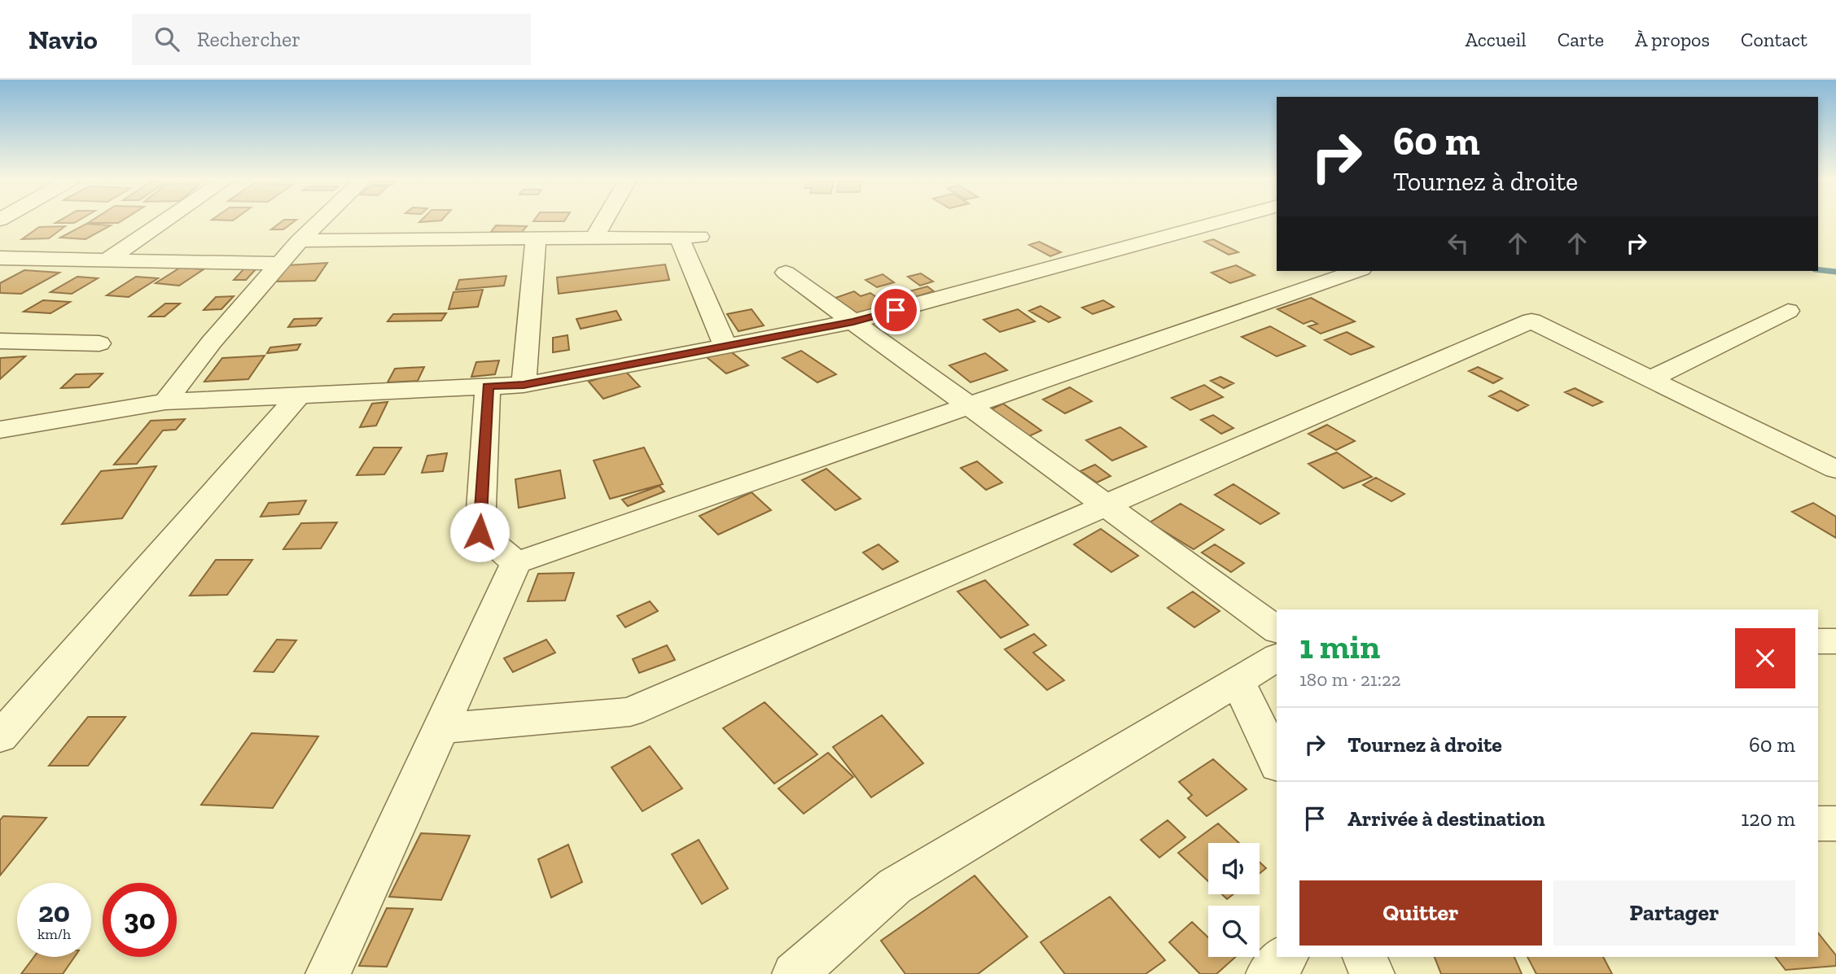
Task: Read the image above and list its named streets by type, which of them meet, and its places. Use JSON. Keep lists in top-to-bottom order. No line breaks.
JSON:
{"page":{"header":"Navio","search":"Rechercher","nav":["Accueil","Carte","À propos","Contact"],"turn":["60 m","Tournez à droite"],"heading":["1 min","180 m · 21:22"],"list":[{"name":"Tournez à droite","value":"60 m"},{"name":"Arrivée à destination","value":"120 m"}],"buttons":["Quitter","Partager"],"speed":"20 km/h","limit":"30"}}
